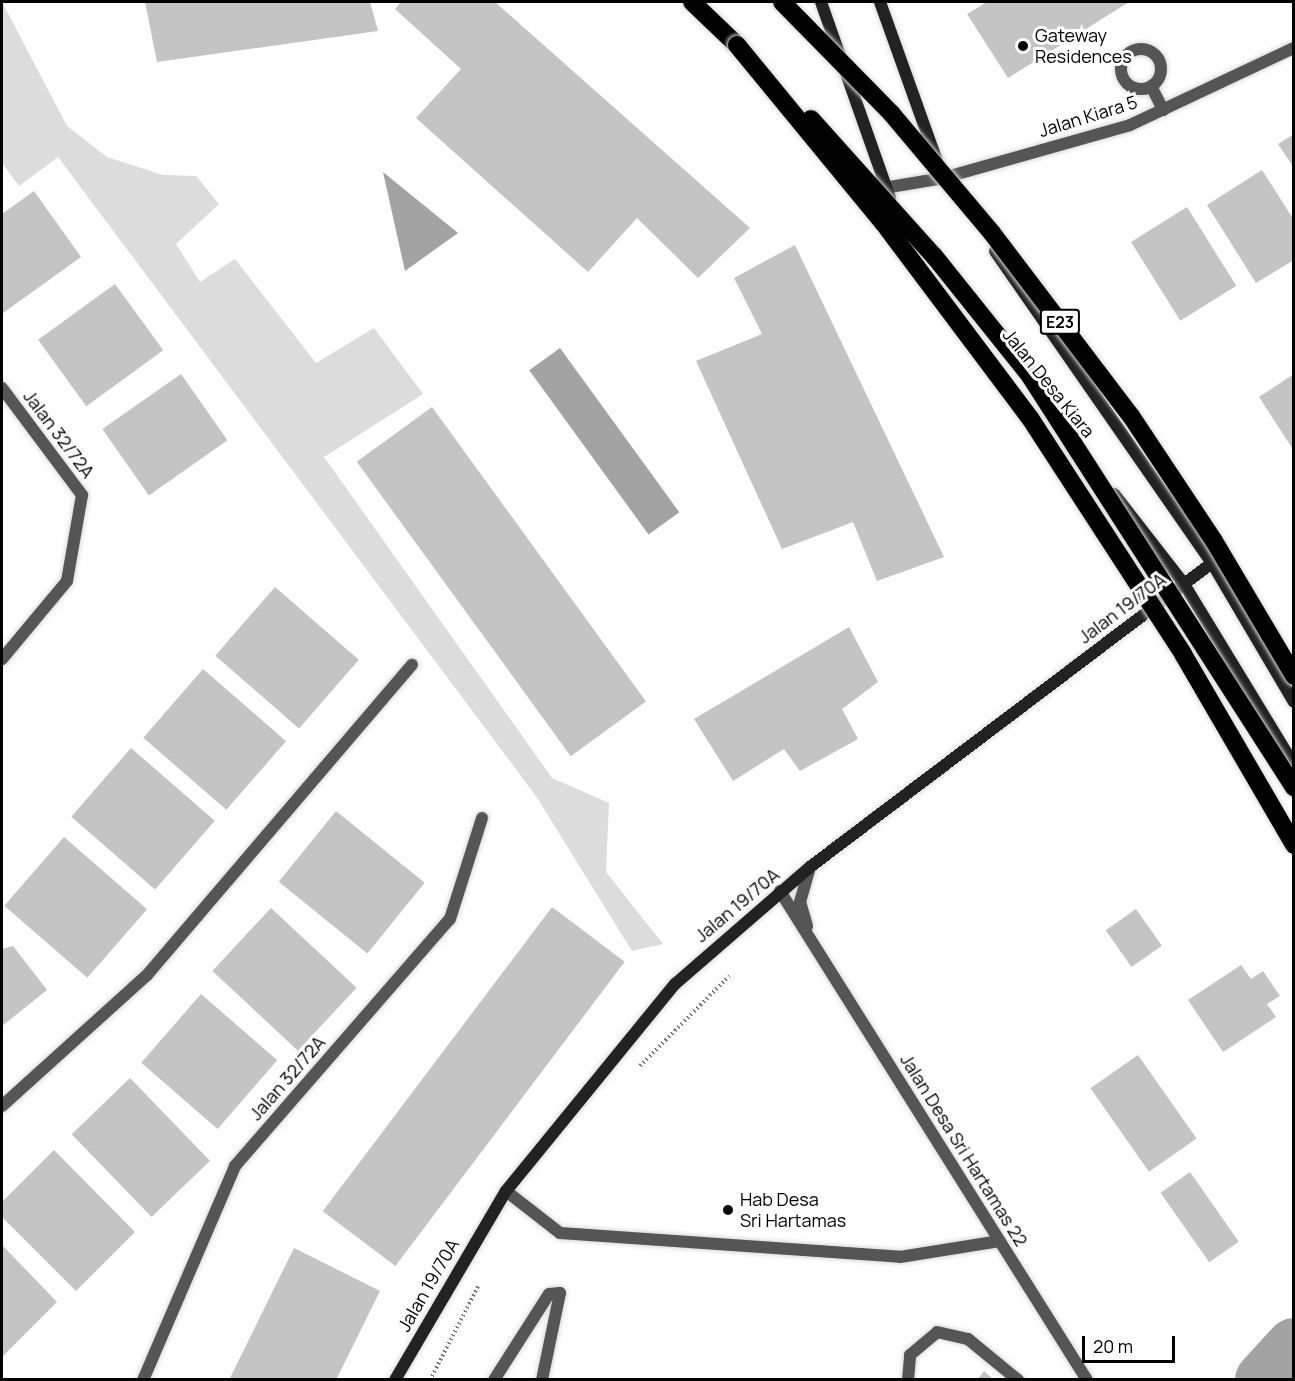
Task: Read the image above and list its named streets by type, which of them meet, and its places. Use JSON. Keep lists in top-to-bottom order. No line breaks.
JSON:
{"streets":{"highway":["E23"],"main road":["Jalan Desa Kiara","Jalan 19/70A"],"street":["Jalan Kiara 5","Jalan 32/72A","Jalan Desa Sri Hartamas 22"]},"crossings":[["Jalan Kiara 5","Jalan Desa Kiara"],["Jalan Desa Kiara","Jalan 19/70A"],["Jalan 19/70A","Jalan Desa Sri Hartamas 22"]],"places":["Gateway Residences","Hab Desa Sri Hartamas"],"scale_bar":"20 m"}
